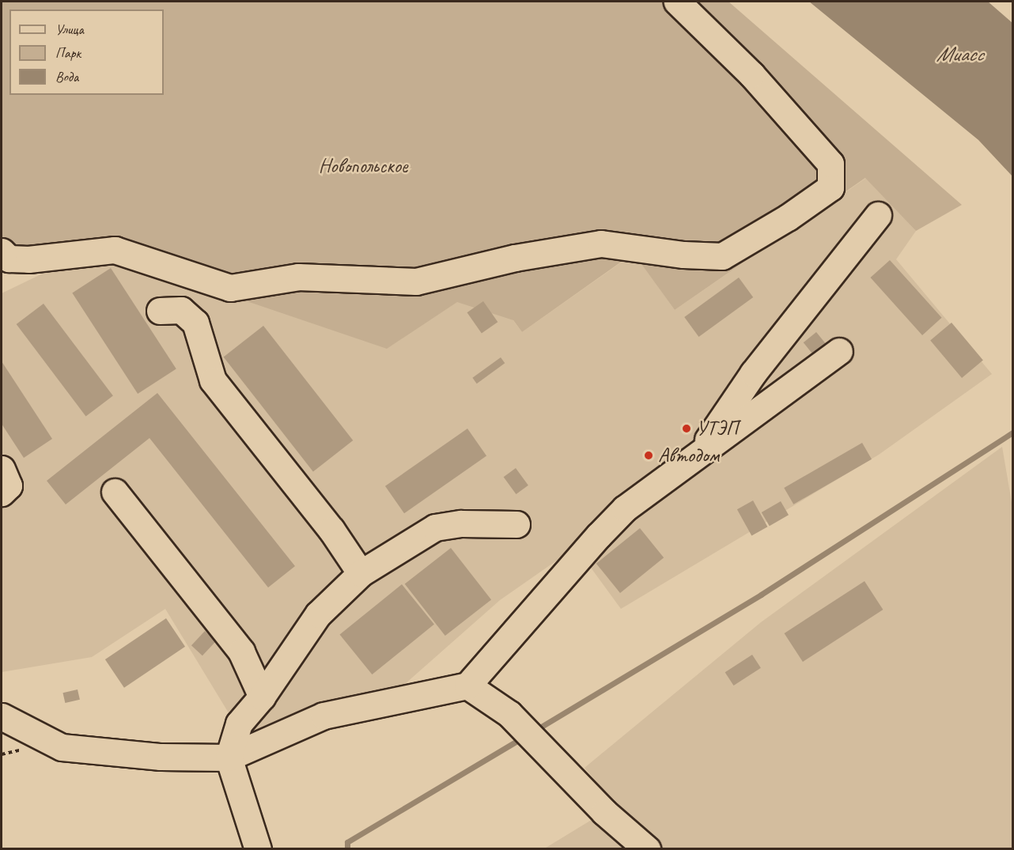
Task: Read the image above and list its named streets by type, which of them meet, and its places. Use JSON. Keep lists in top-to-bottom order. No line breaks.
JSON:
{"water":["Миасс"],"parks":["Новопольское"],"places":["УТЭП","Автодом"],"legend":["Улица","Парк","Вода"]}
